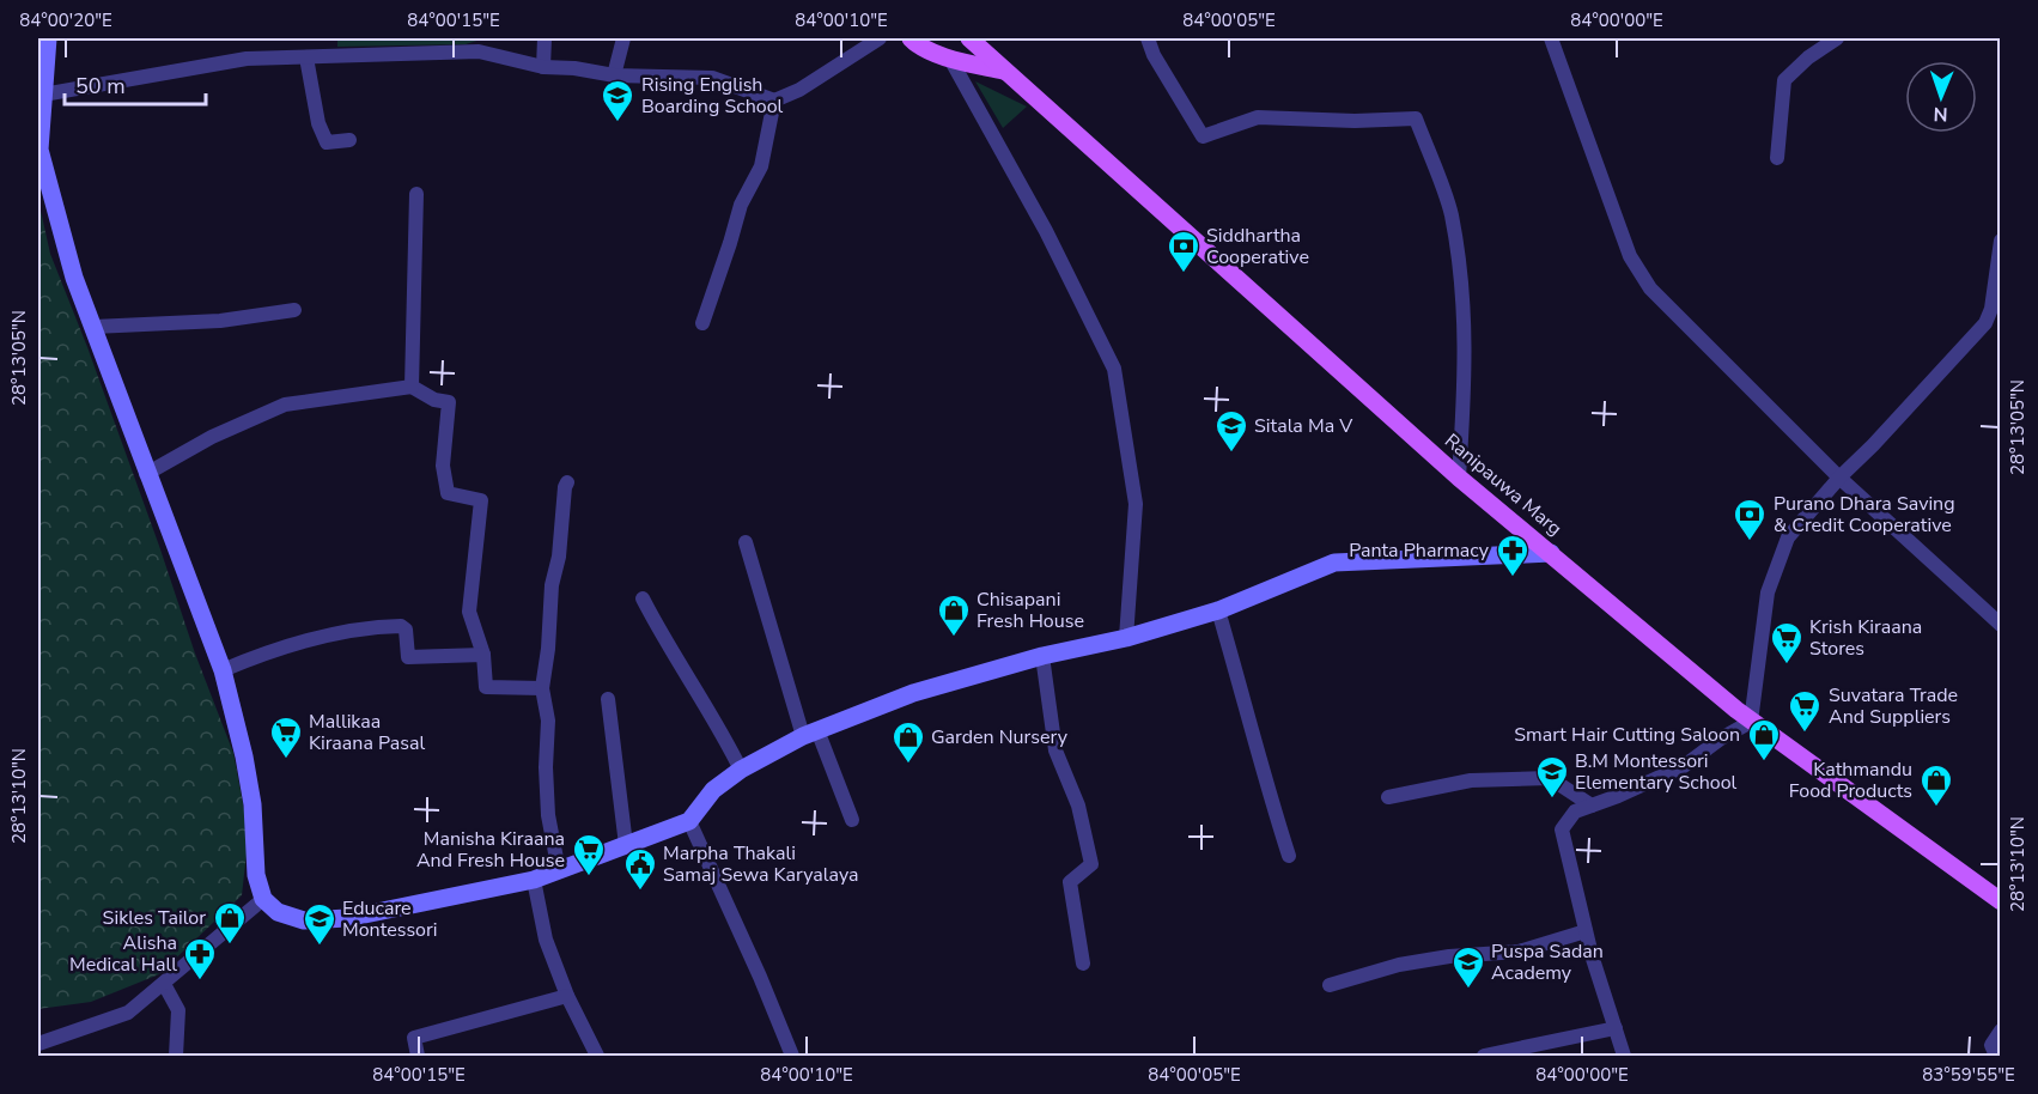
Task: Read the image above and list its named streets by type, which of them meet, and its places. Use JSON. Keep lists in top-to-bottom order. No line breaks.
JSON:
{"streets":{"main road":["Ranipauwa Marg"]},"places":{"school or university":["Rising English Boarding School","Sitala Ma V","B.M Montessori Elementary School","Educare Montessori","Puspa Sadan Academy"],"bank":["Siddhartha Cooperative","Purano Dhara Saving & Credit Cooperative"],"pharmacy":["Panta Pharmacy","Alisha Medical Hall"],"shop":["Chisapani Fresh House","Smart Hair Cutting Saloon","Garden Nursery","Kathmandu Food Products","Sikles Tailor"],"supermarket":["Krish Kiraana Stores","Suvatara Trade And Suppliers","Mallikaa Kiraana Pasal","Manisha Kiraana And Fresh House"],"public building":["Marpha Thakali Samaj Sewa Karyalaya"]},"scale_bar":"50 m","north":"bottom","coordinates":["84°00'20\"E","84°00'15\"E","84°00'10\"E","84°00'05\"E","84°00'00\"E","28°13'05\"N","28°13'10\"N","83°59'55\"E"]}
